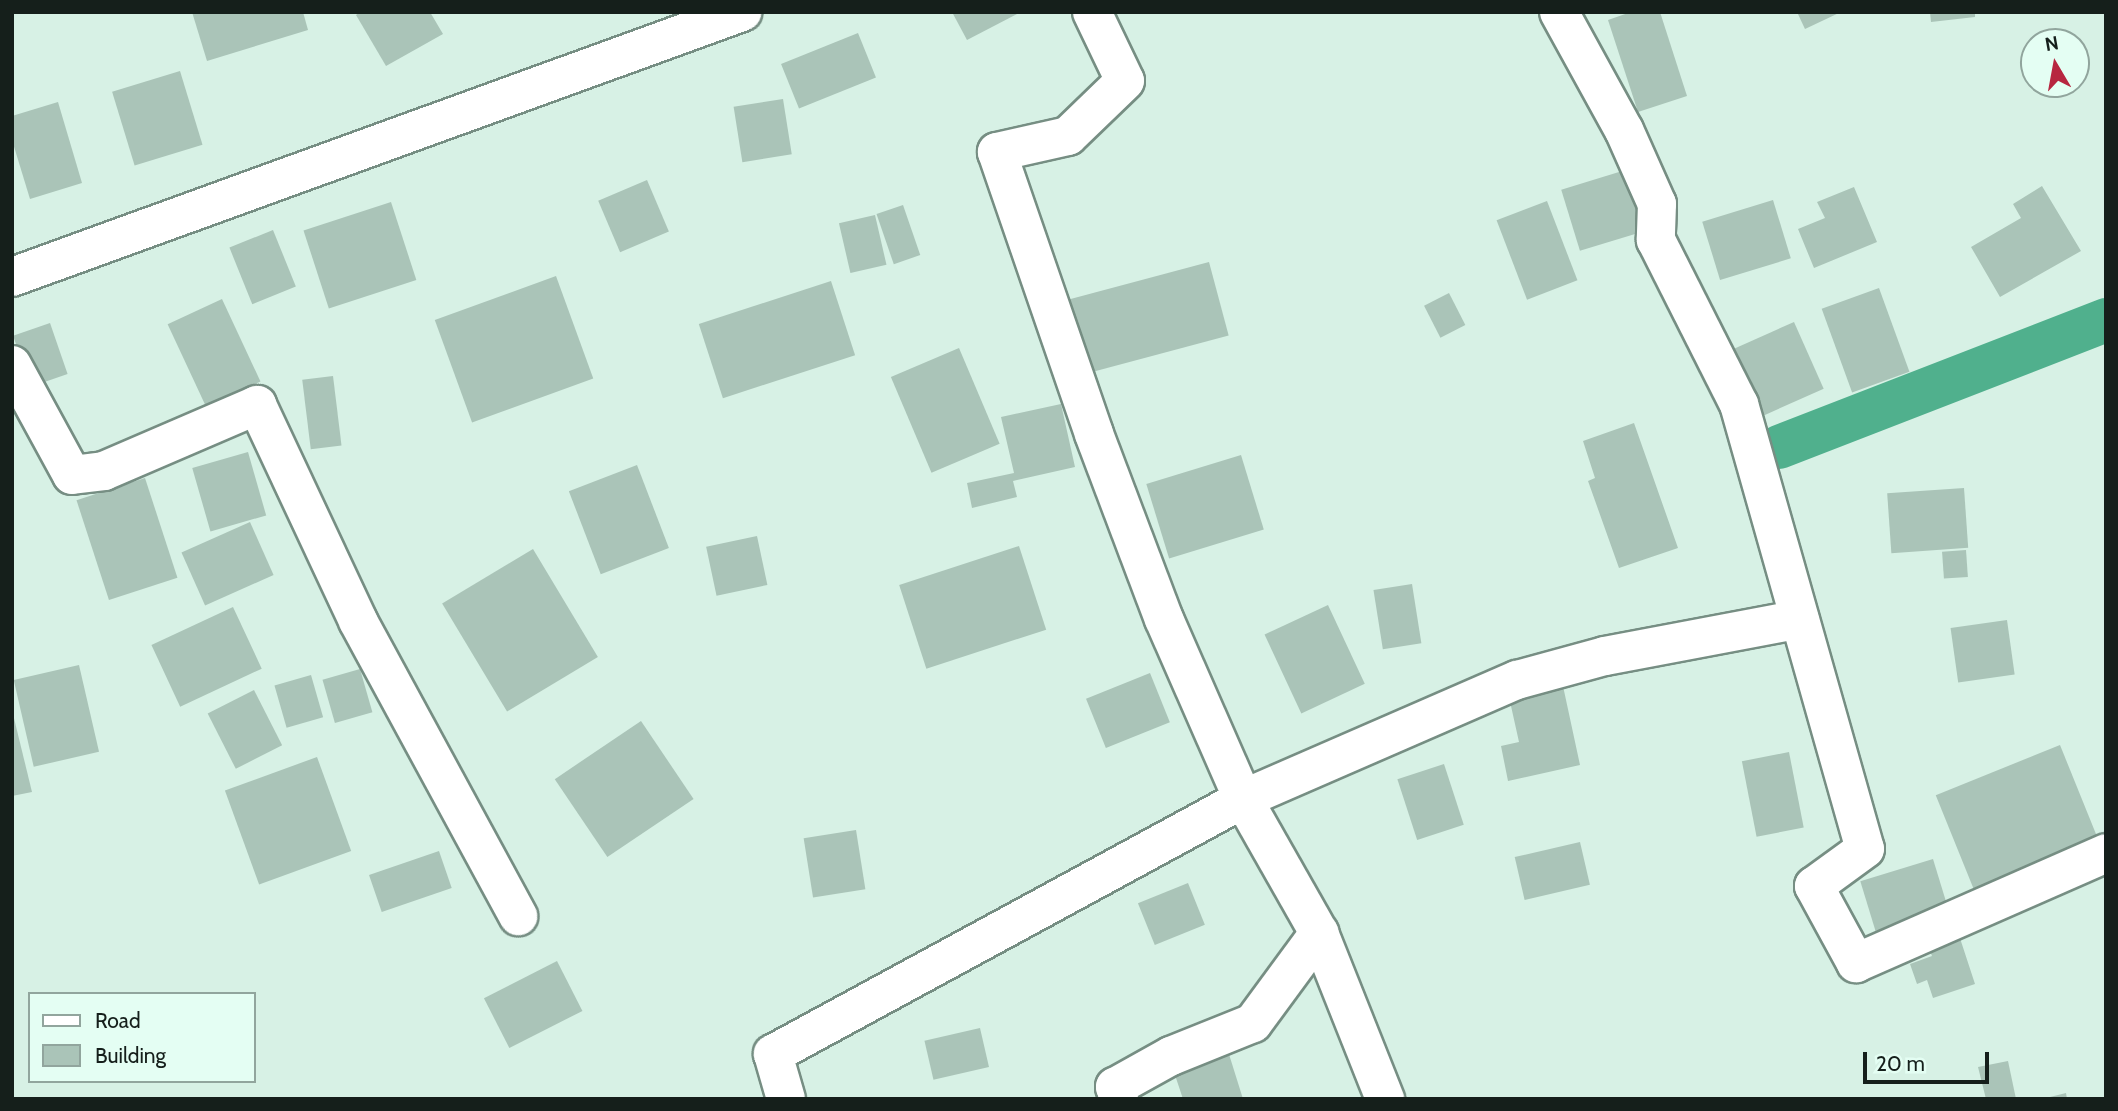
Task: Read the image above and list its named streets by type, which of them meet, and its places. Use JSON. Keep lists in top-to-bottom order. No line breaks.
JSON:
{"legend":["Road","Building"],"scale_bar":"20 m","north":"top"}
